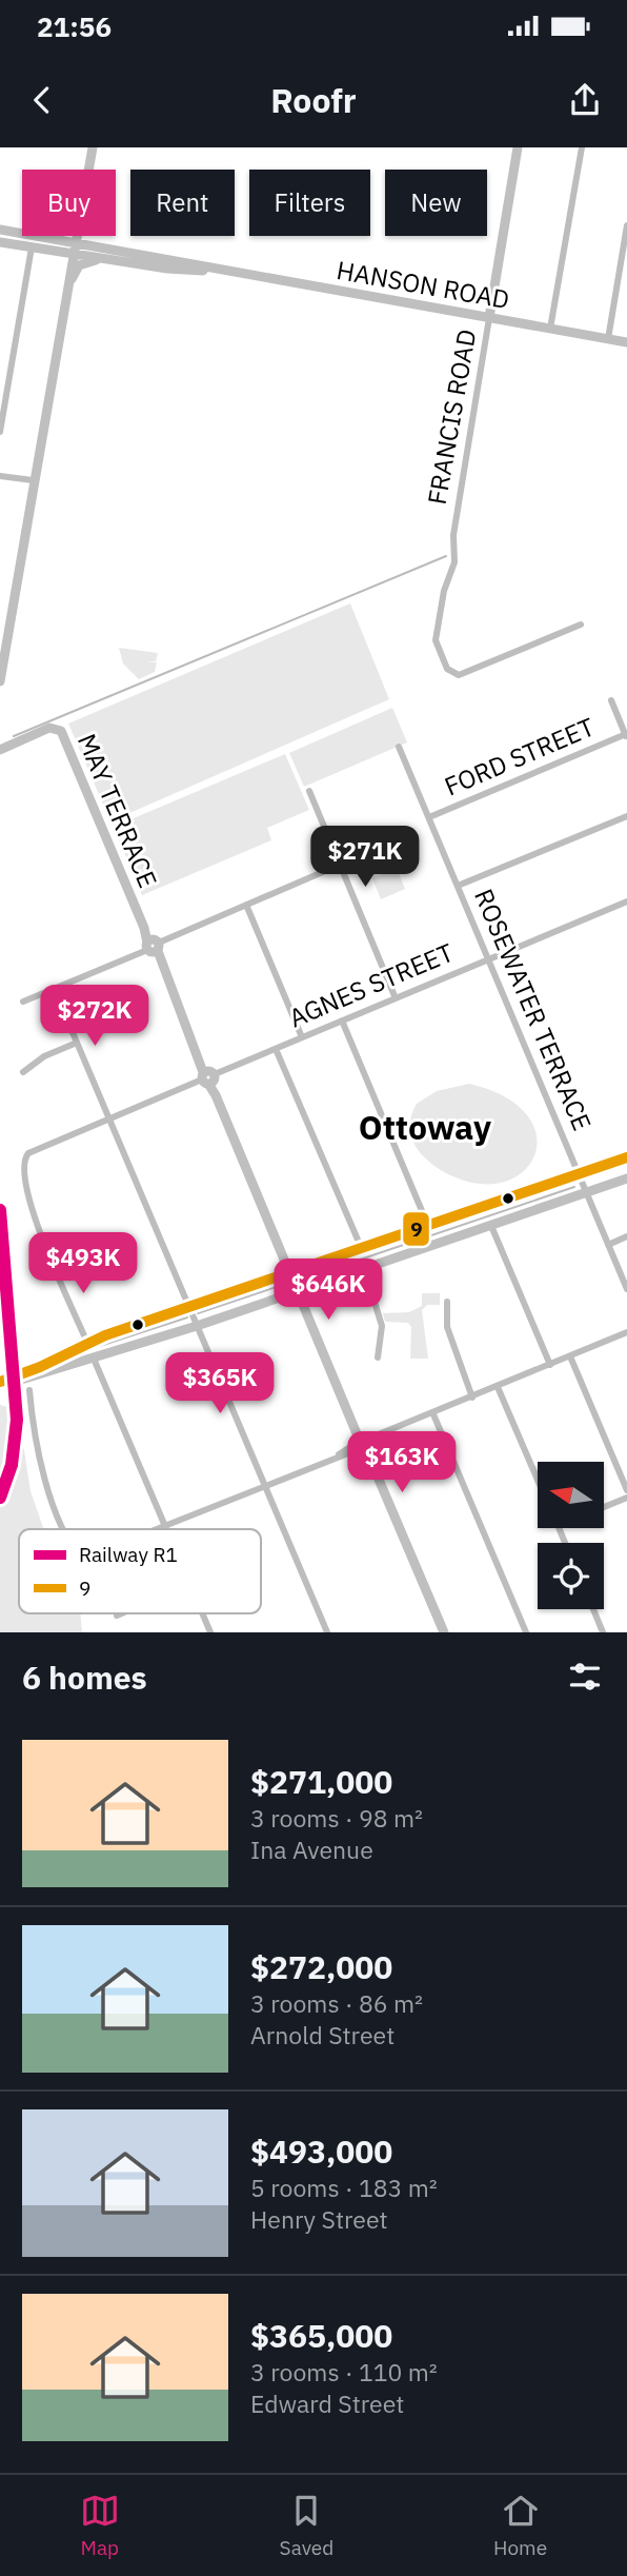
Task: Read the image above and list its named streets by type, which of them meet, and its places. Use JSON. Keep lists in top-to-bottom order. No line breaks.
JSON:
{"streets":{"main road":["HANSON ROAD","FRANCIS ROAD","MAY TERRACE"],"street":["FORD STREET","AGNES STREET","ROSEWATER TERRACE"]},"crossings":[["HANSON ROAD","FRANCIS ROAD"],["FORD STREET","ROSEWATER TERRACE"],["MAY TERRACE","AGNES STREET"],["AGNES STREET","ROSEWATER TERRACE"]],"districts":["Ottoway"],"lines":["transit line 9","rail line R1"],"legend":["Railway R1","9"],"north":"left","page":{"status":"21:56","header":"Roofr","chip":["Buy","Rent","Filters","New"],"price":["$271K","$272K","$493K","$646K","$365K","$163K"],"heading":"6 homes","list":[{"name":"$271,000","note":"3 rooms · 98 m² · Ina Avenue"},{"name":"$272,000","note":"3 rooms · 86 m² · Arnold Street"},{"name":"$493,000","note":"5 rooms · 183 m² · Henry Street"},{"name":"$365,000","note":"3 rooms · 110 m² · Edward Street"}],"tabs":["Map","Saved","Home"]}}
